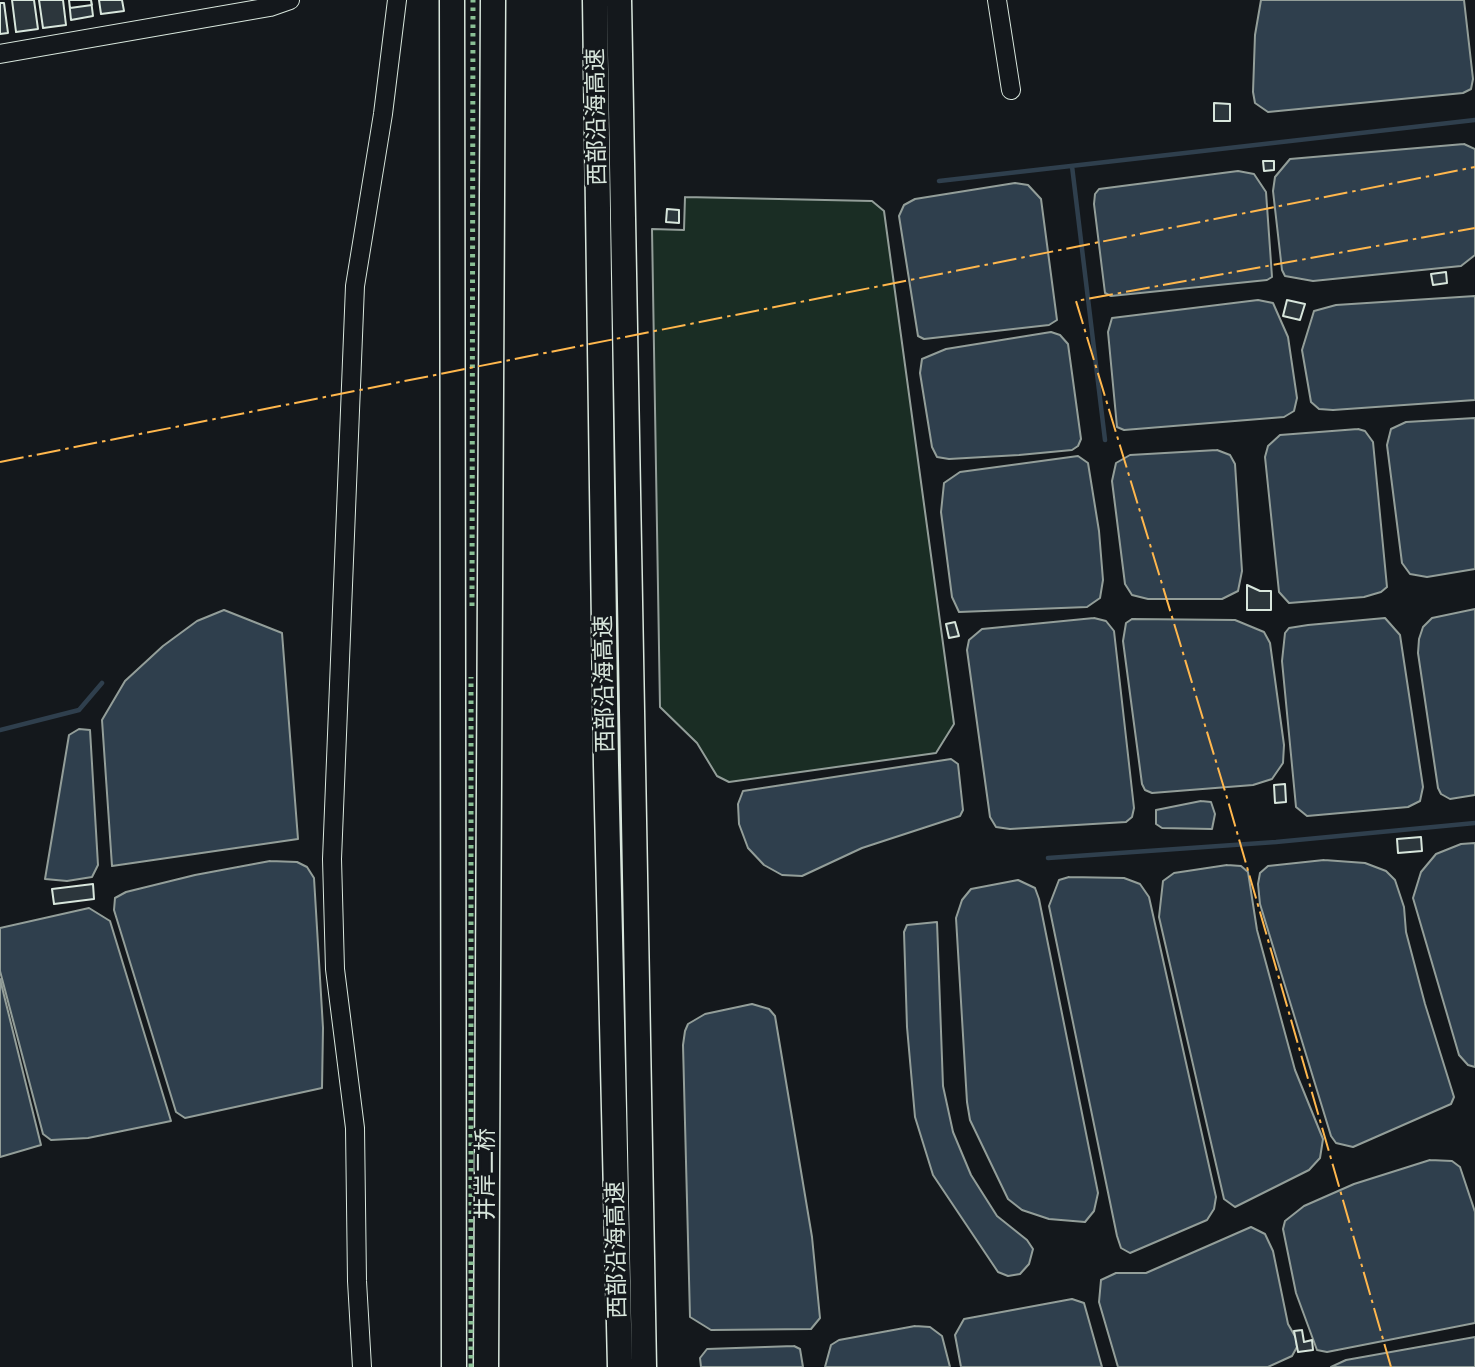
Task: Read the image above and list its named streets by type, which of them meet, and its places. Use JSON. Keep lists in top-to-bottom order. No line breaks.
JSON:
{"streets":{"highway":["西部沿海高速","井岸二桥"]}}
